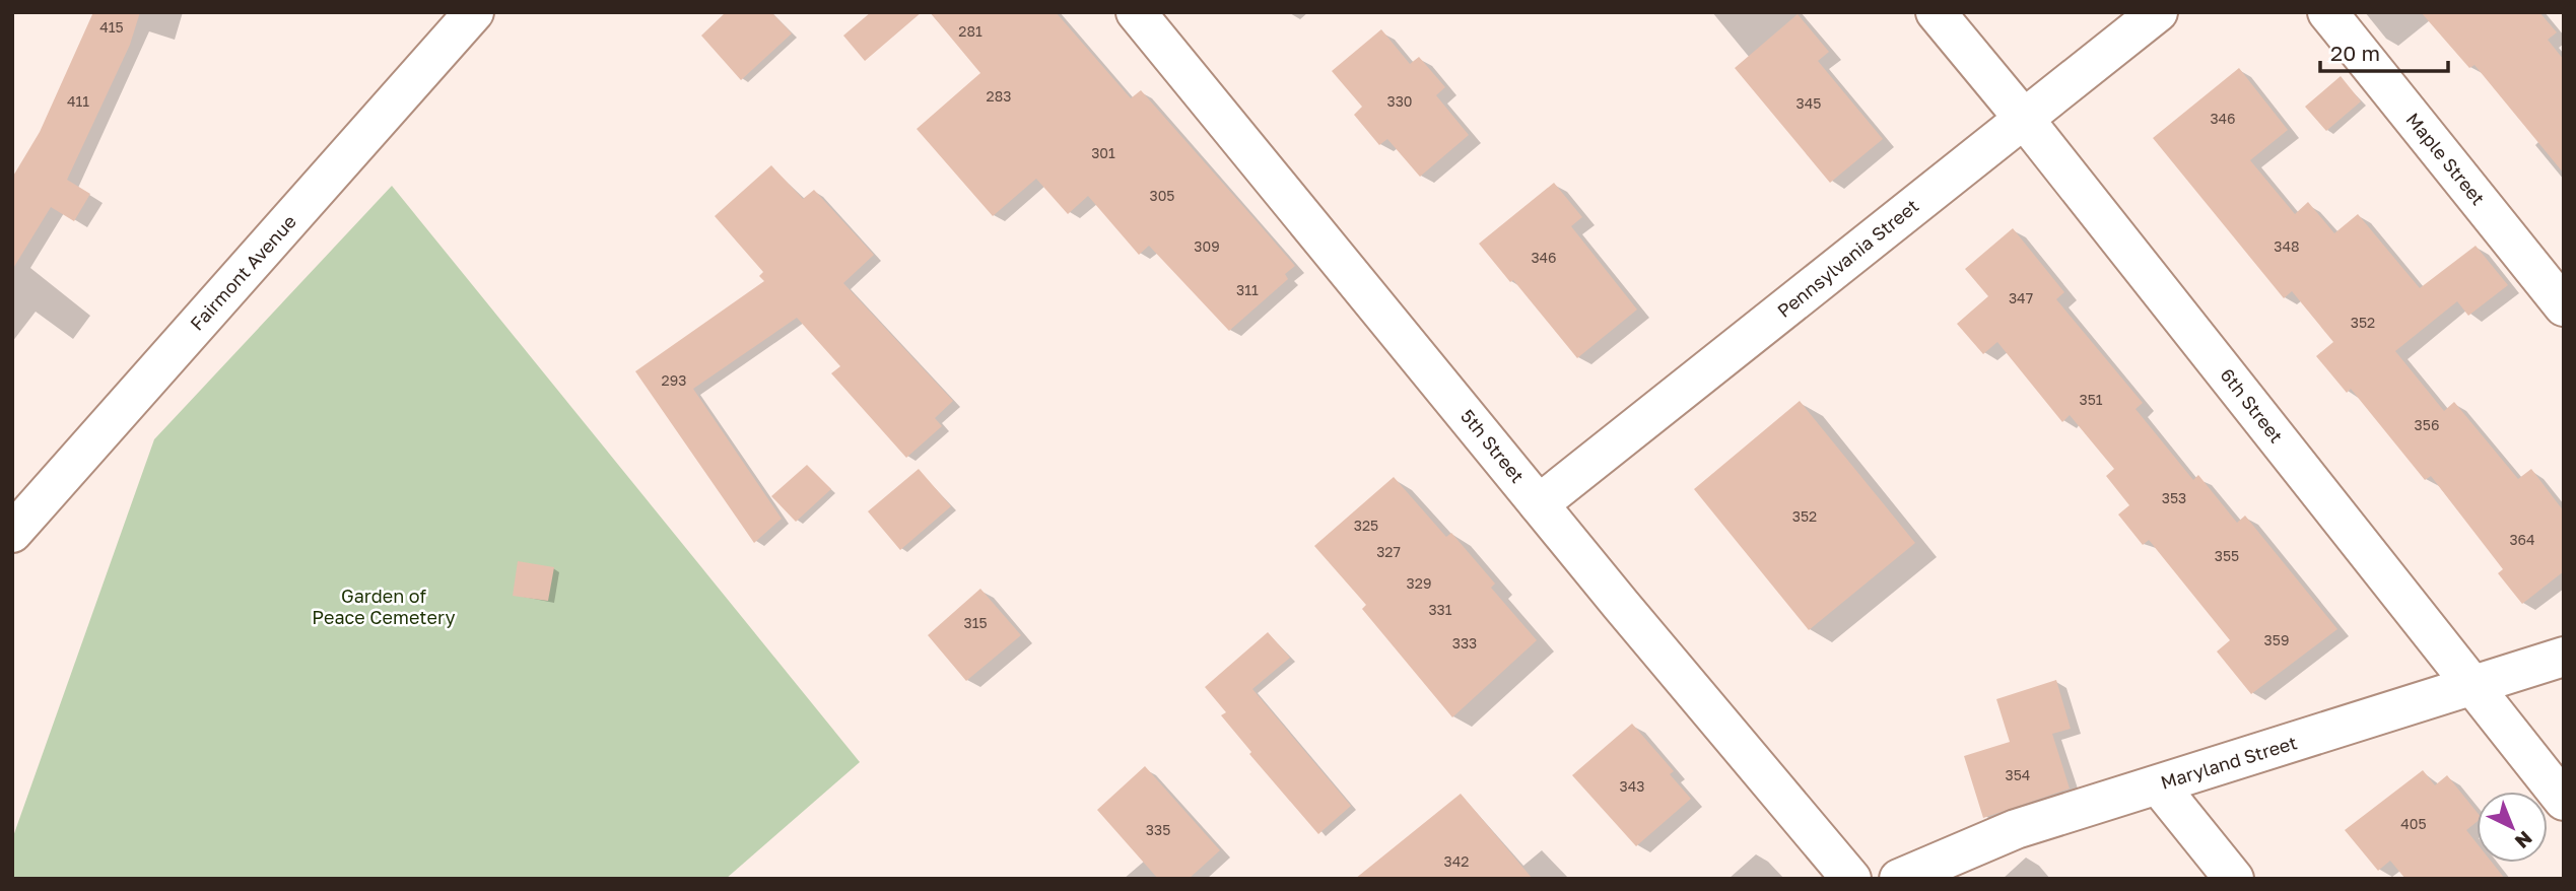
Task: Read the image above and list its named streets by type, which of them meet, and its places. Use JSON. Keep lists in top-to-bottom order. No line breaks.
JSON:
{"streets":{"street":["Maple Street","Pennsylvania Street","Fairmont Avenue","6th Street","5th Street","Maryland Street"]},"crossings":[["Pennsylvania Street","6th Street"],["Pennsylvania Street","5th Street"],["6th Street","Maryland Street"]],"parks":["Garden of Peace Cemetery"],"house_numbers":["415","281","283","411","330","345","346","301","305","309","348","346","311","347","352","293","351","356","353","352","325","364","327","355","329","331","315","359","333","354","343","405","335","342"],"scale_bar":"20 m","north":"bottom right"}
